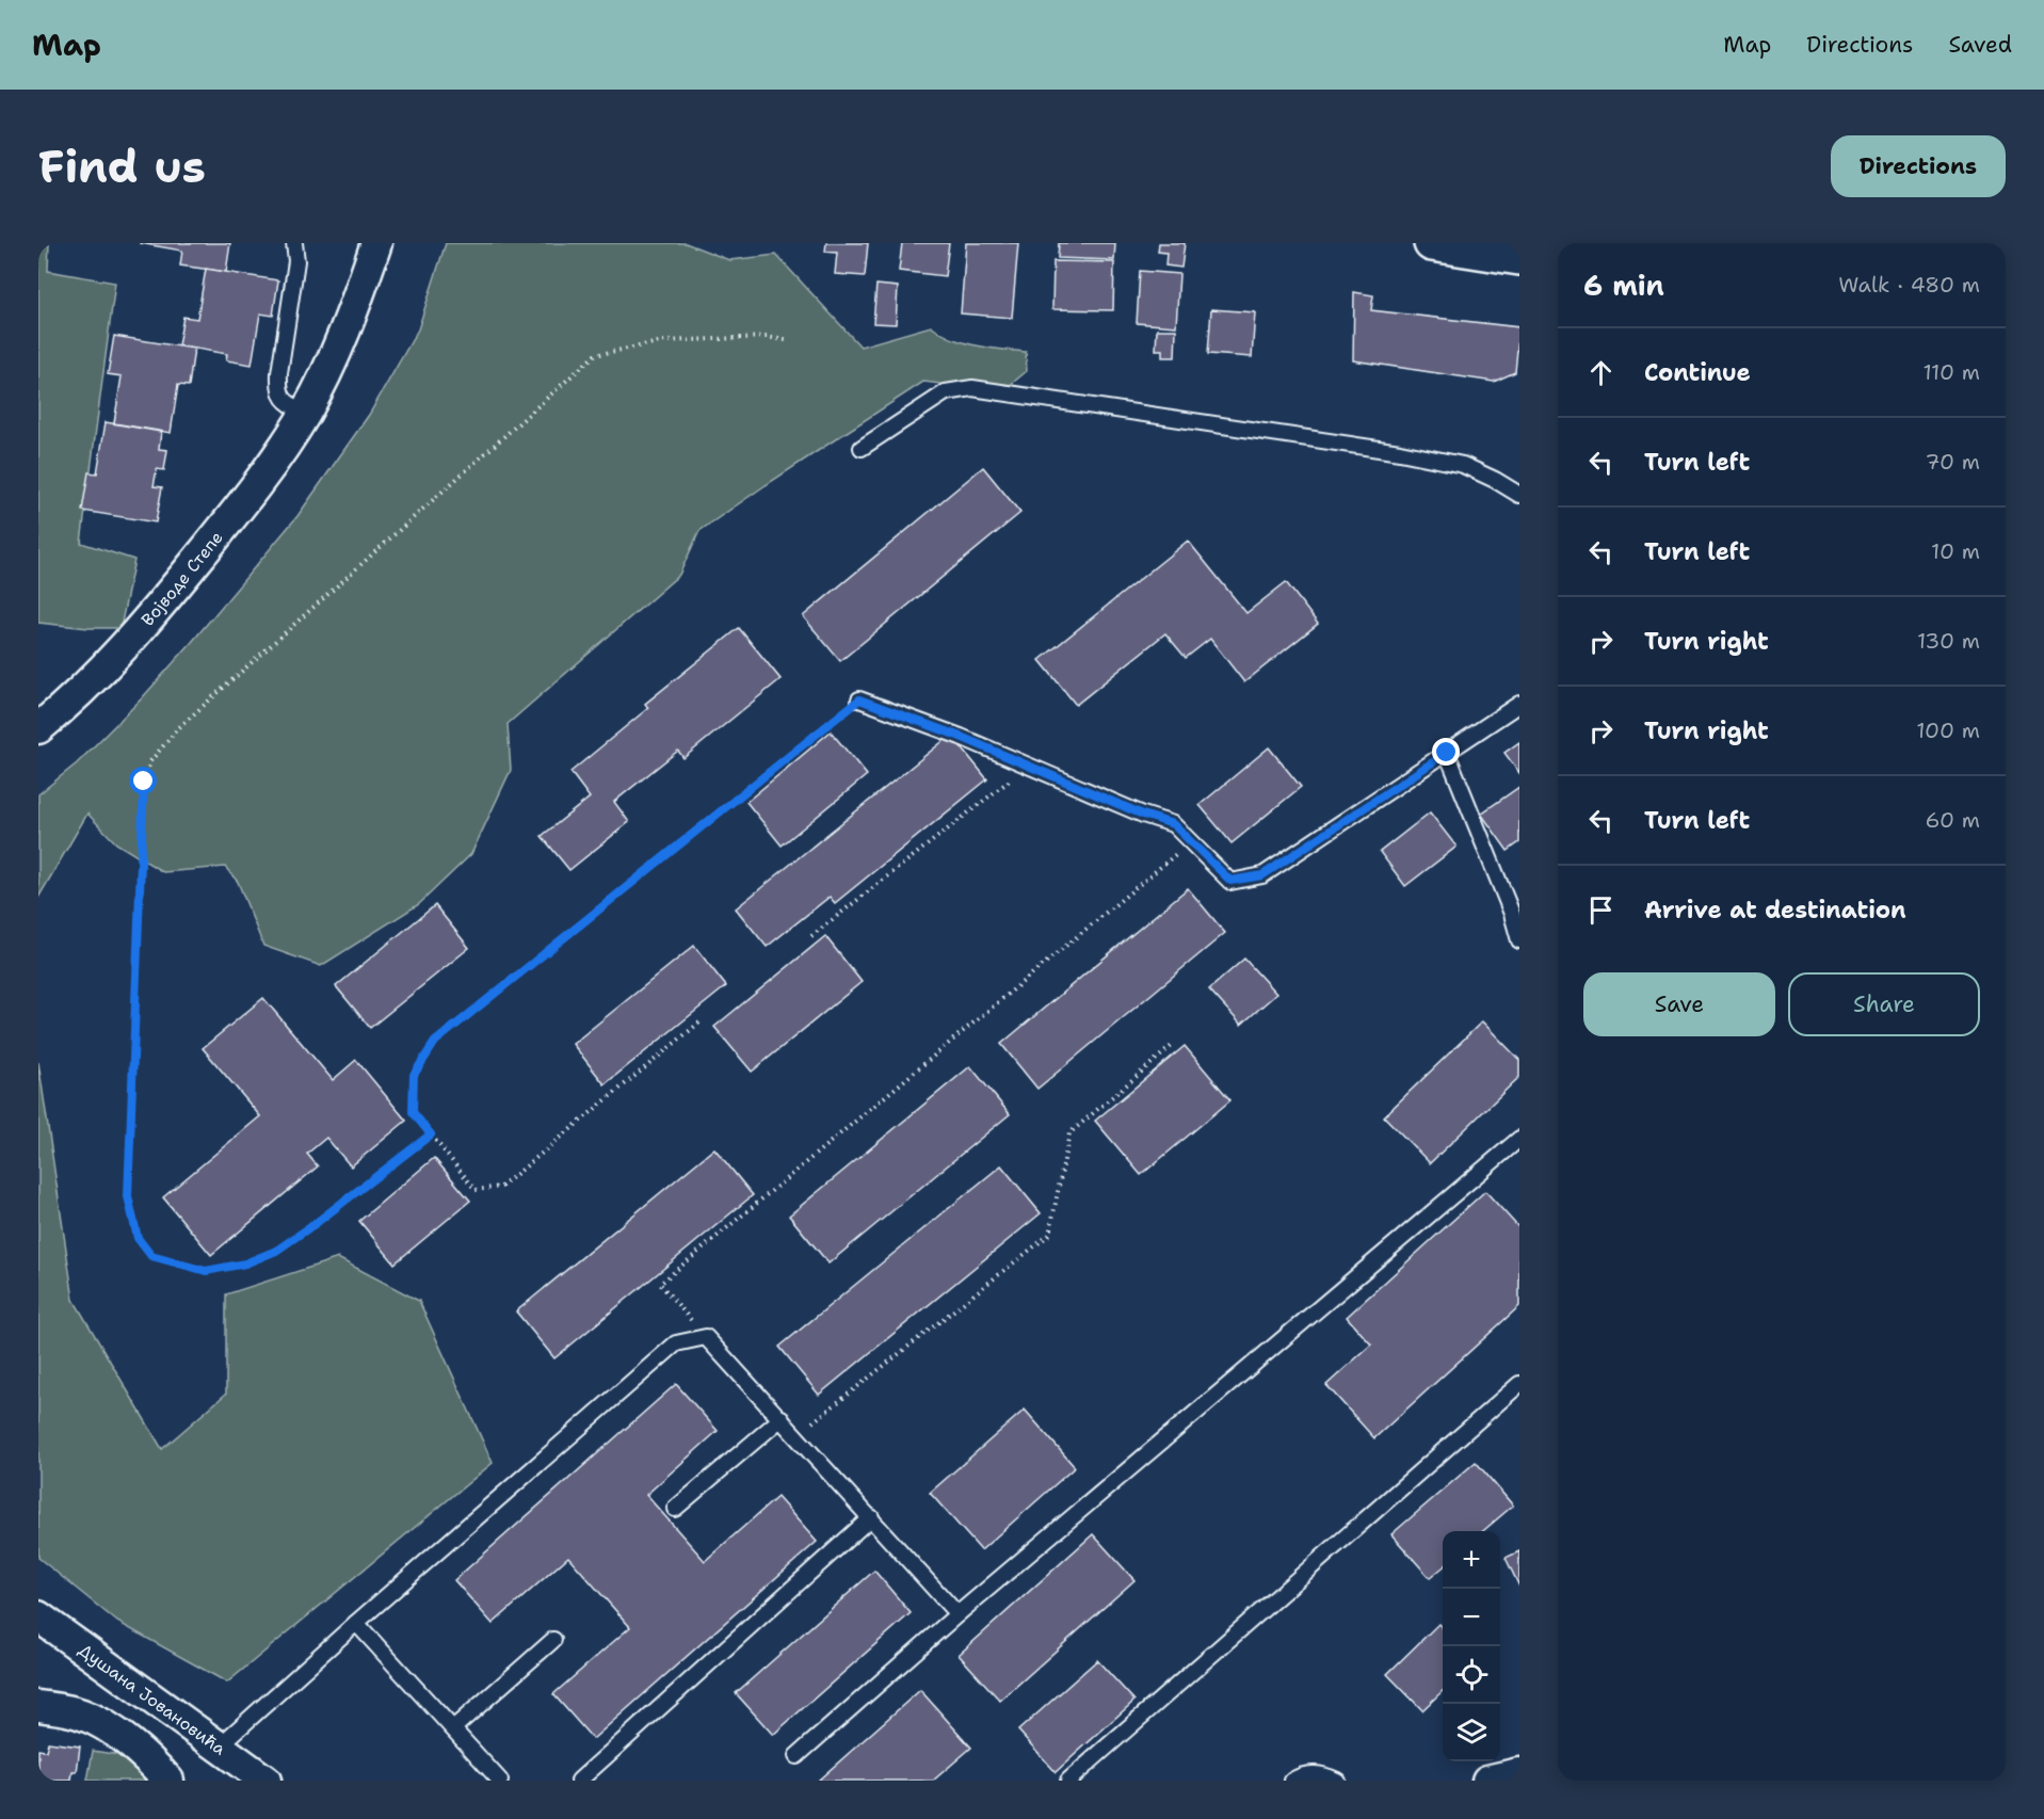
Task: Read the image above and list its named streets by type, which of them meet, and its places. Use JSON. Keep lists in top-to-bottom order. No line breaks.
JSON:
{"streets":{"street":["Војводе Степе","Душана Јовановића"]},"page":{"header":"Map","nav":["Map","Directions","Saved"],"buttons":["Directions",["Save","Share"]],"title":"Find us","heading":["6 min","Walk · 480 m"],"list":[["Continue","110 m"],["Turn left","70 m"],["Turn left","10 m"],["Turn right","130 m"],["Turn right","100 m"],["Turn left","60 m"],"Arrive at destination"],"map_buttons":["+","−"]}}
